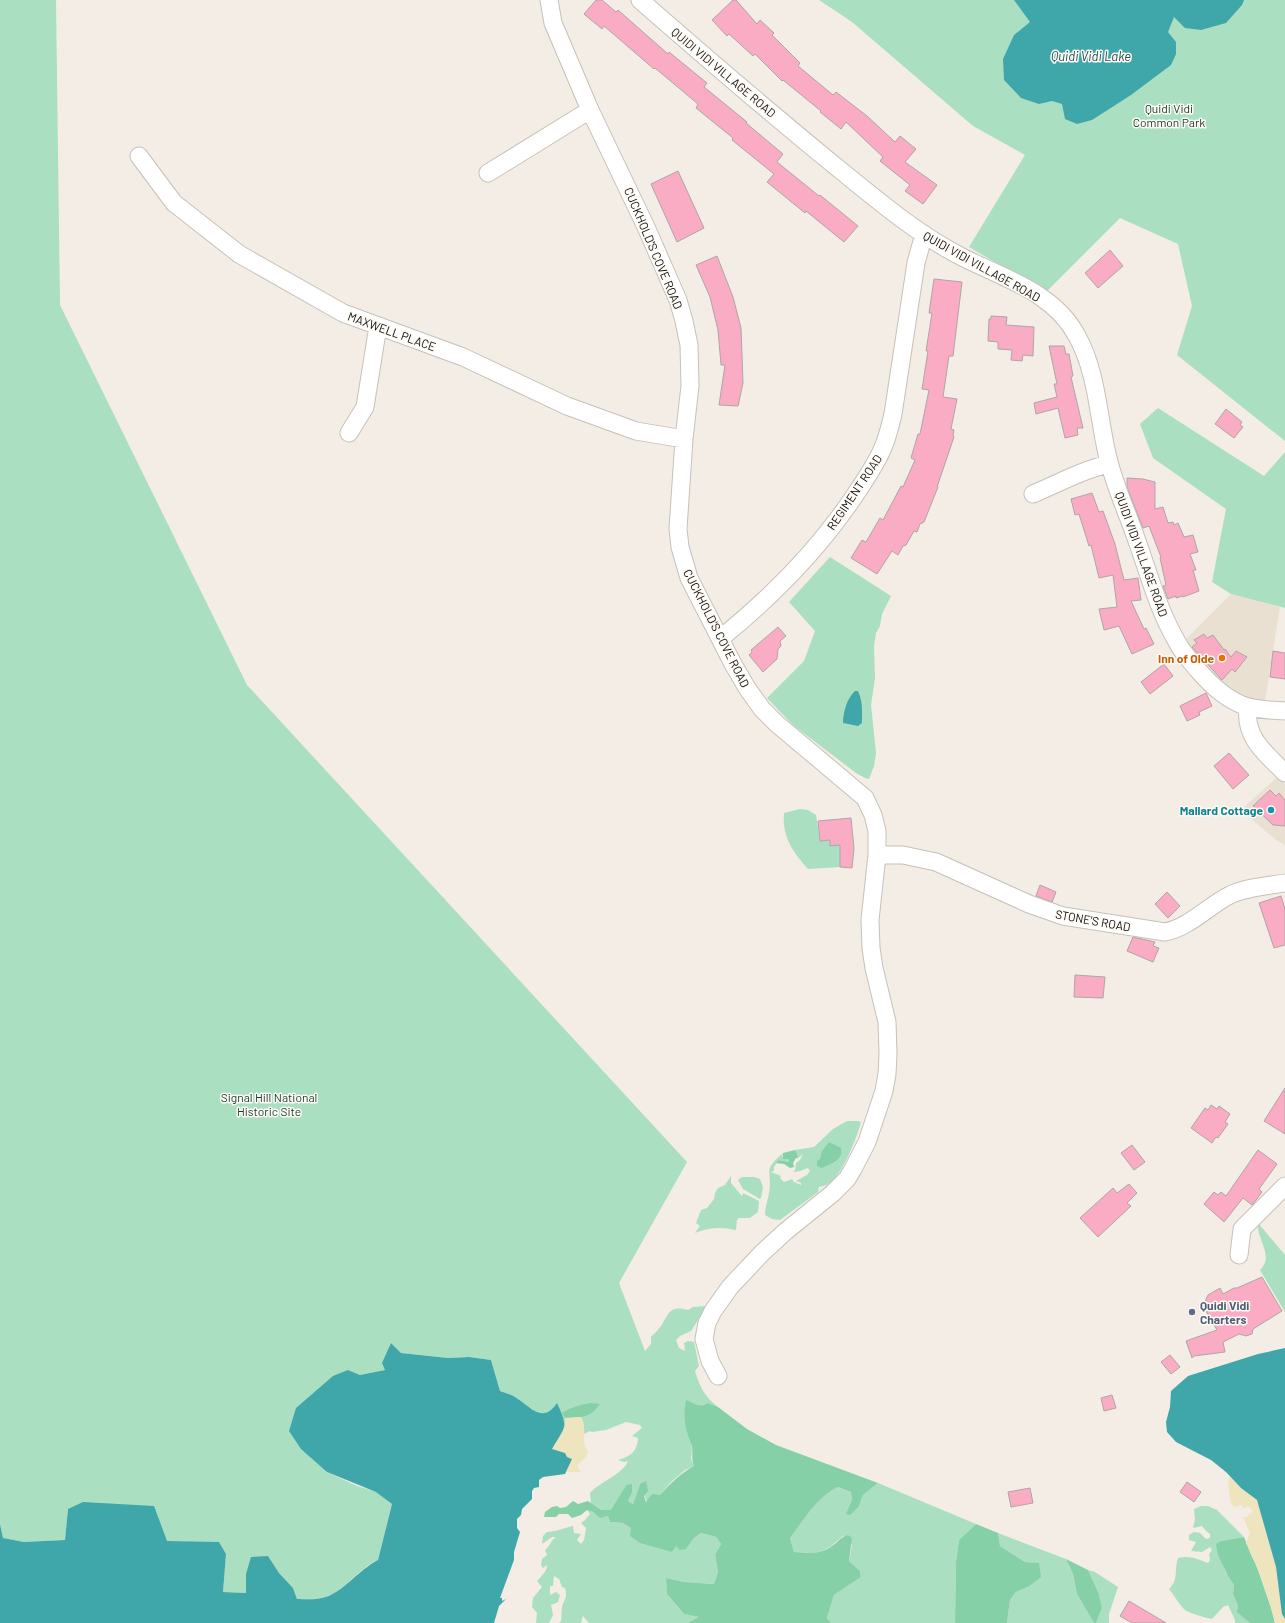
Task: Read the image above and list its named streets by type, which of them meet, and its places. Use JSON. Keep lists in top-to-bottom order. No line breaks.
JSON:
{"streets":{"street":["QUIDI VIDI VILLAGE ROAD","CUCKHOLD'S COVE ROAD","MAXWELL PLACE","REGIMENT ROAD","STONE'S ROAD"]},"crossings":[["QUIDI VIDI VILLAGE ROAD","REGIMENT ROAD"],["CUCKHOLD'S COVE ROAD","MAXWELL PLACE"],["CUCKHOLD'S COVE ROAD","REGIMENT ROAD"],["CUCKHOLD'S COVE ROAD","STONE'S ROAD"]],"water":["Quidi Vidi Lake"],"parks":["Quidi Vidi Common Park","Signal Hill National Historic Site"],"places":["Inn of Olde","Mallard Cottage","Quidi Vidi Charters"]}
